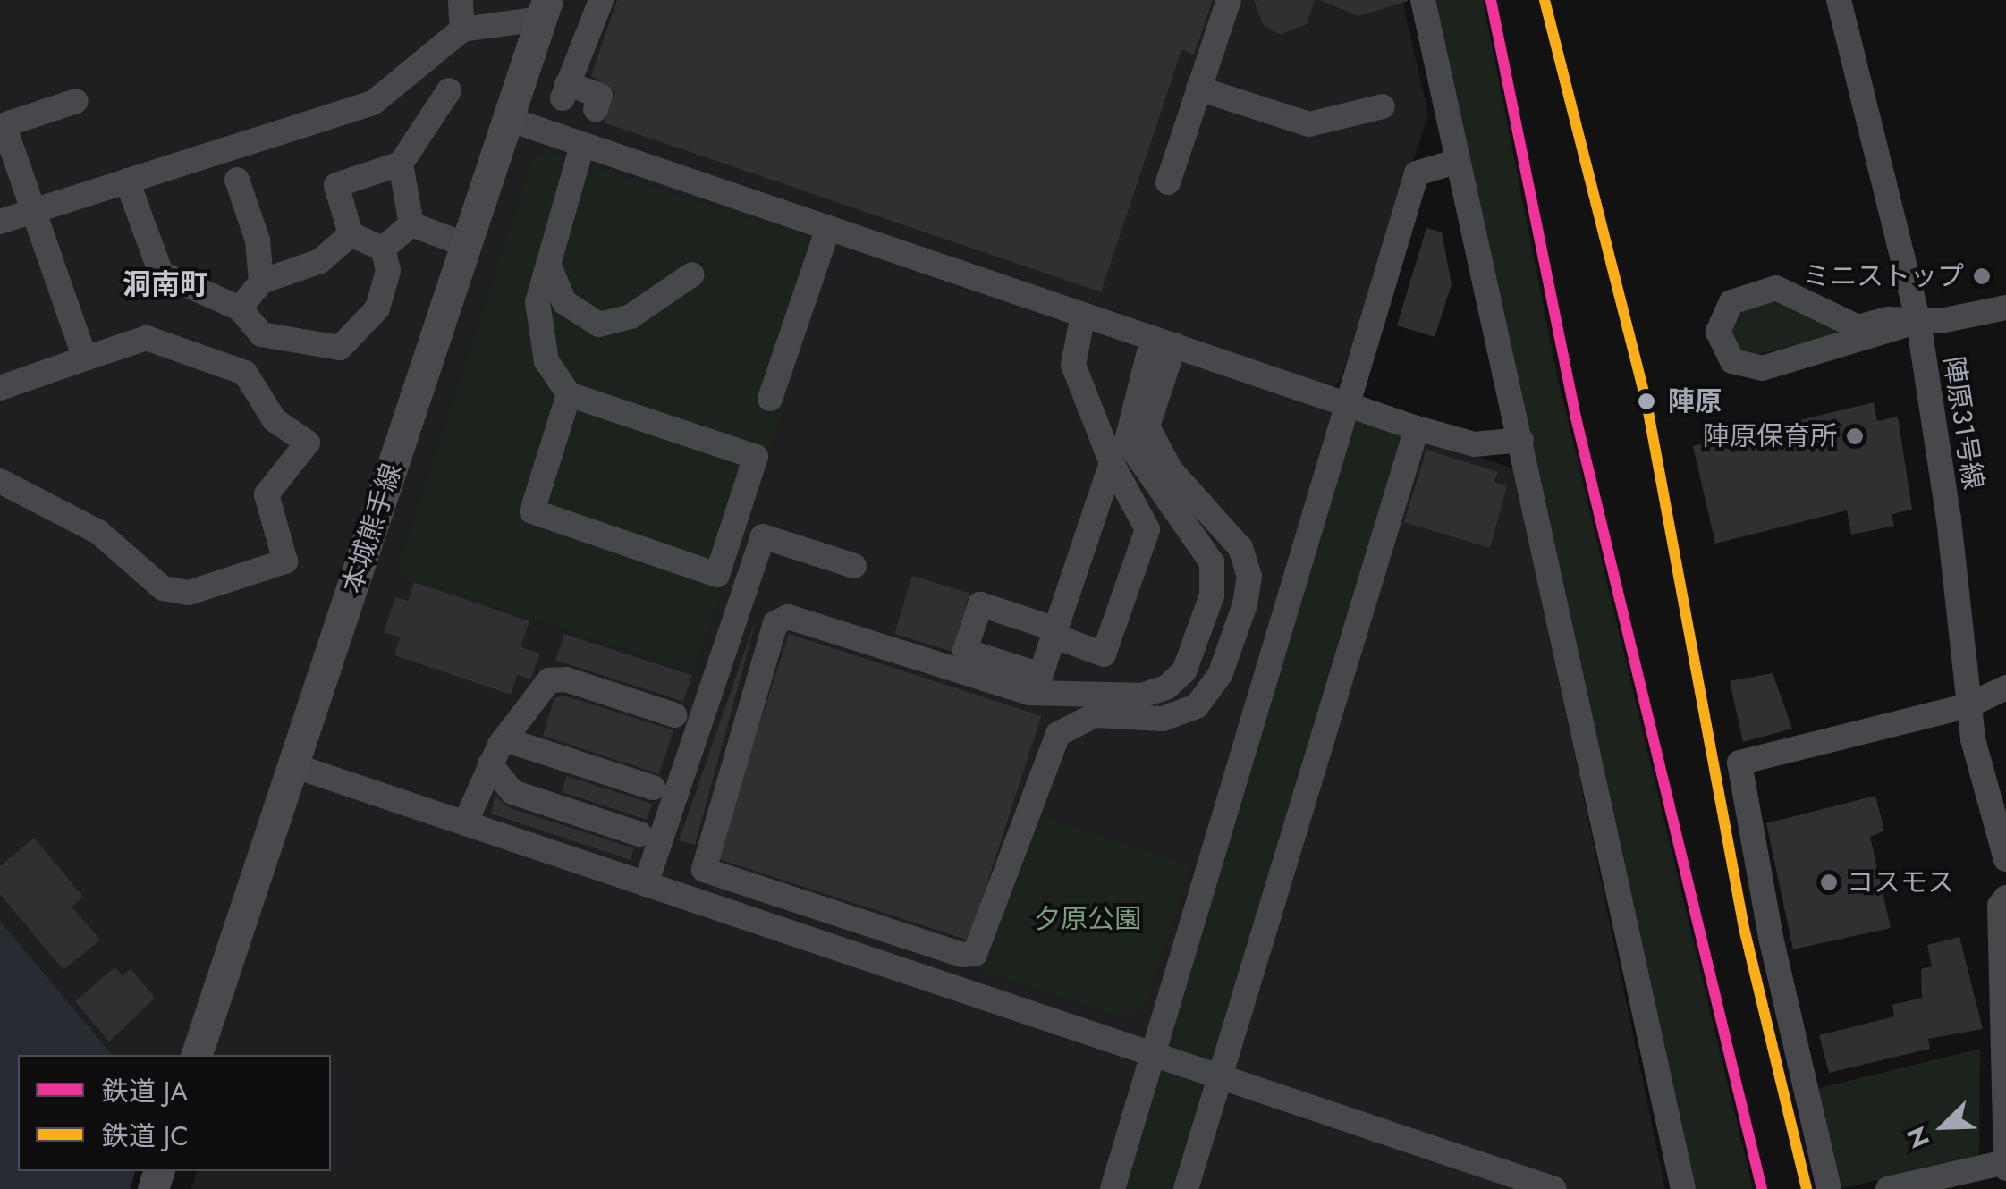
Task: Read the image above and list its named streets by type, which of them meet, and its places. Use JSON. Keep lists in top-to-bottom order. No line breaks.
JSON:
{"streets":{"main road":["本城熊手線"],"street":["陣原31号線"]},"districts":["洞南町"],"parks":["夕原公園"],"places":["ミニストップ","陣原","陣原保育所","コスモス"],"lines":["rail line JA","rail line JC"],"legend":["鉄道 JA","鉄道 JC"],"north":"bottom left"}
